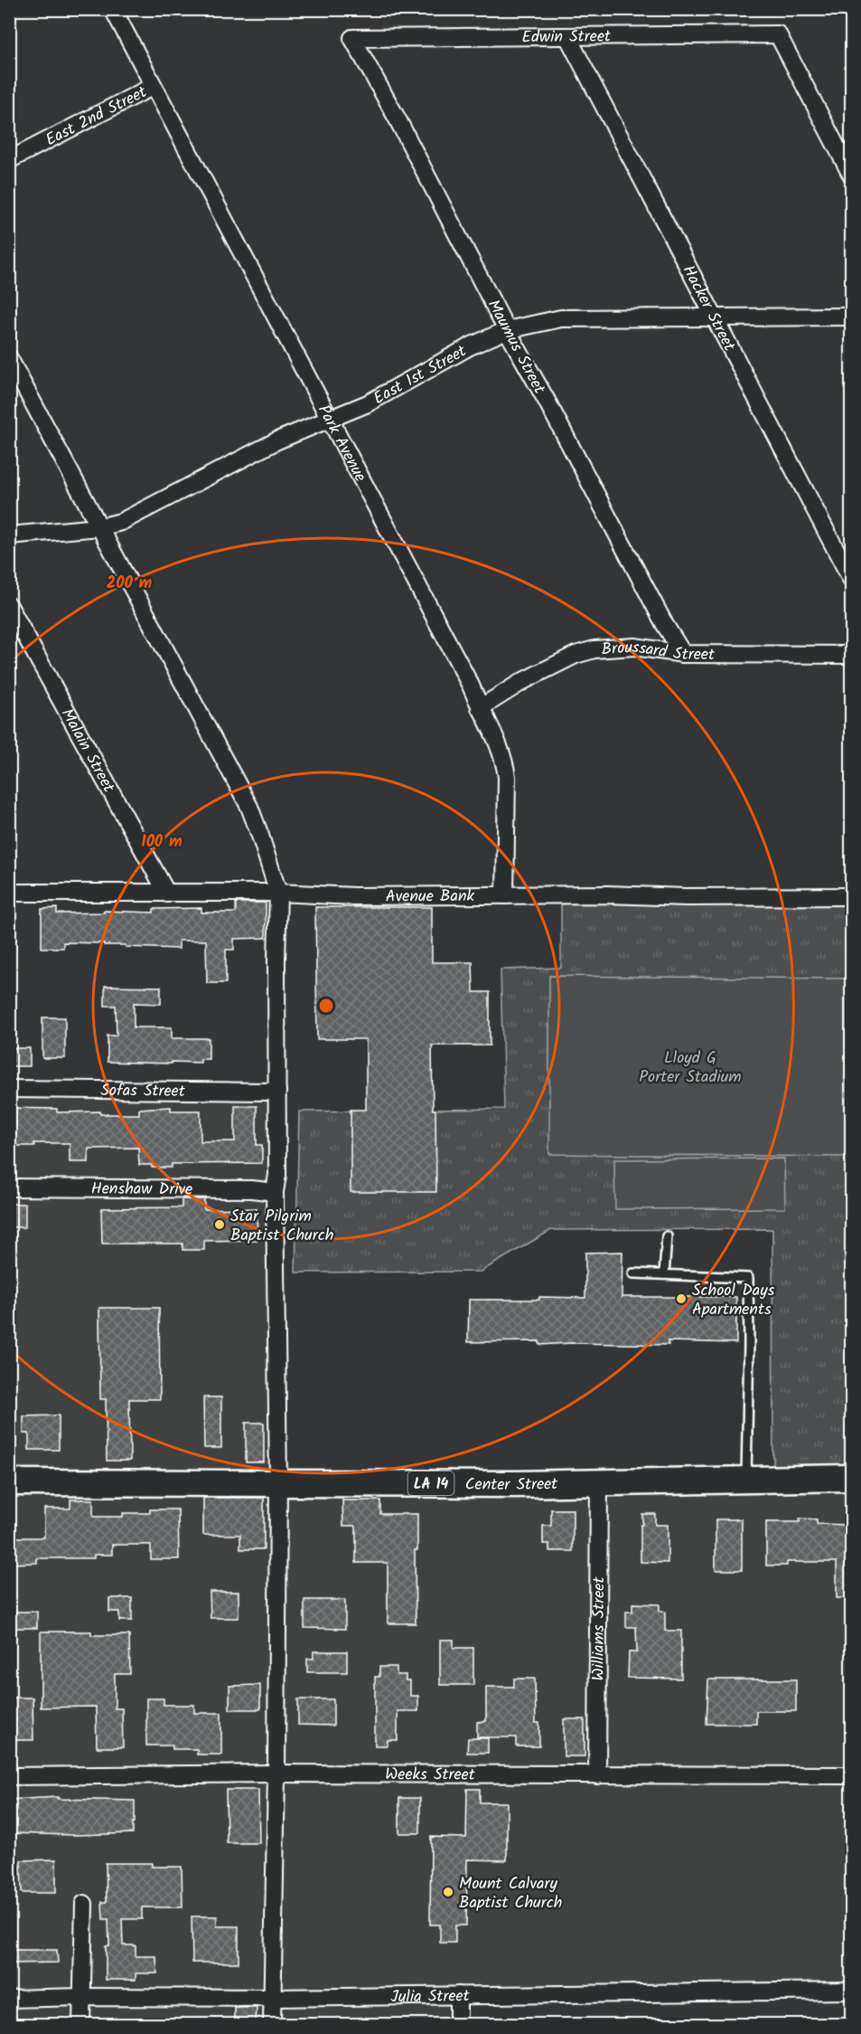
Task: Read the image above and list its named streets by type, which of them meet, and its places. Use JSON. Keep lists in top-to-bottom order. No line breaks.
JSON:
{"streets":{"main road":["LA 14","Center Street"],"street":["Edwin Street","East 2nd Street","Hacker Street","Maumus Street","East 1st Street","Park Avenue","Broussard Street","Malain Street","Avenue Bank","Sofas Street","Henshaw Drive","Williams Street","Weeks Street","Julia Street"]},"crossings":[["Edwin Street","Hacker Street"],["Edwin Street","Maumus Street"],["East 2nd Street","Park Avenue"],["Hacker Street","East 1st Street"],["Maumus Street","East 1st Street"],["Maumus Street","Broussard Street"],["East 1st Street","Park Avenue"],["Park Avenue","Broussard Street"],["Park Avenue","Avenue Bank"],["Malain Street","Avenue Bank"],["Center Street","Williams Street"],["Williams Street","Weeks Street"]],"parks":["Lloyd G Porter Stadium"],"places":["Star Pilgrim Baptist Church","School Days Apartments","Mount Calvary Baptist Church"],"rings":["200 m","100 m"]}
